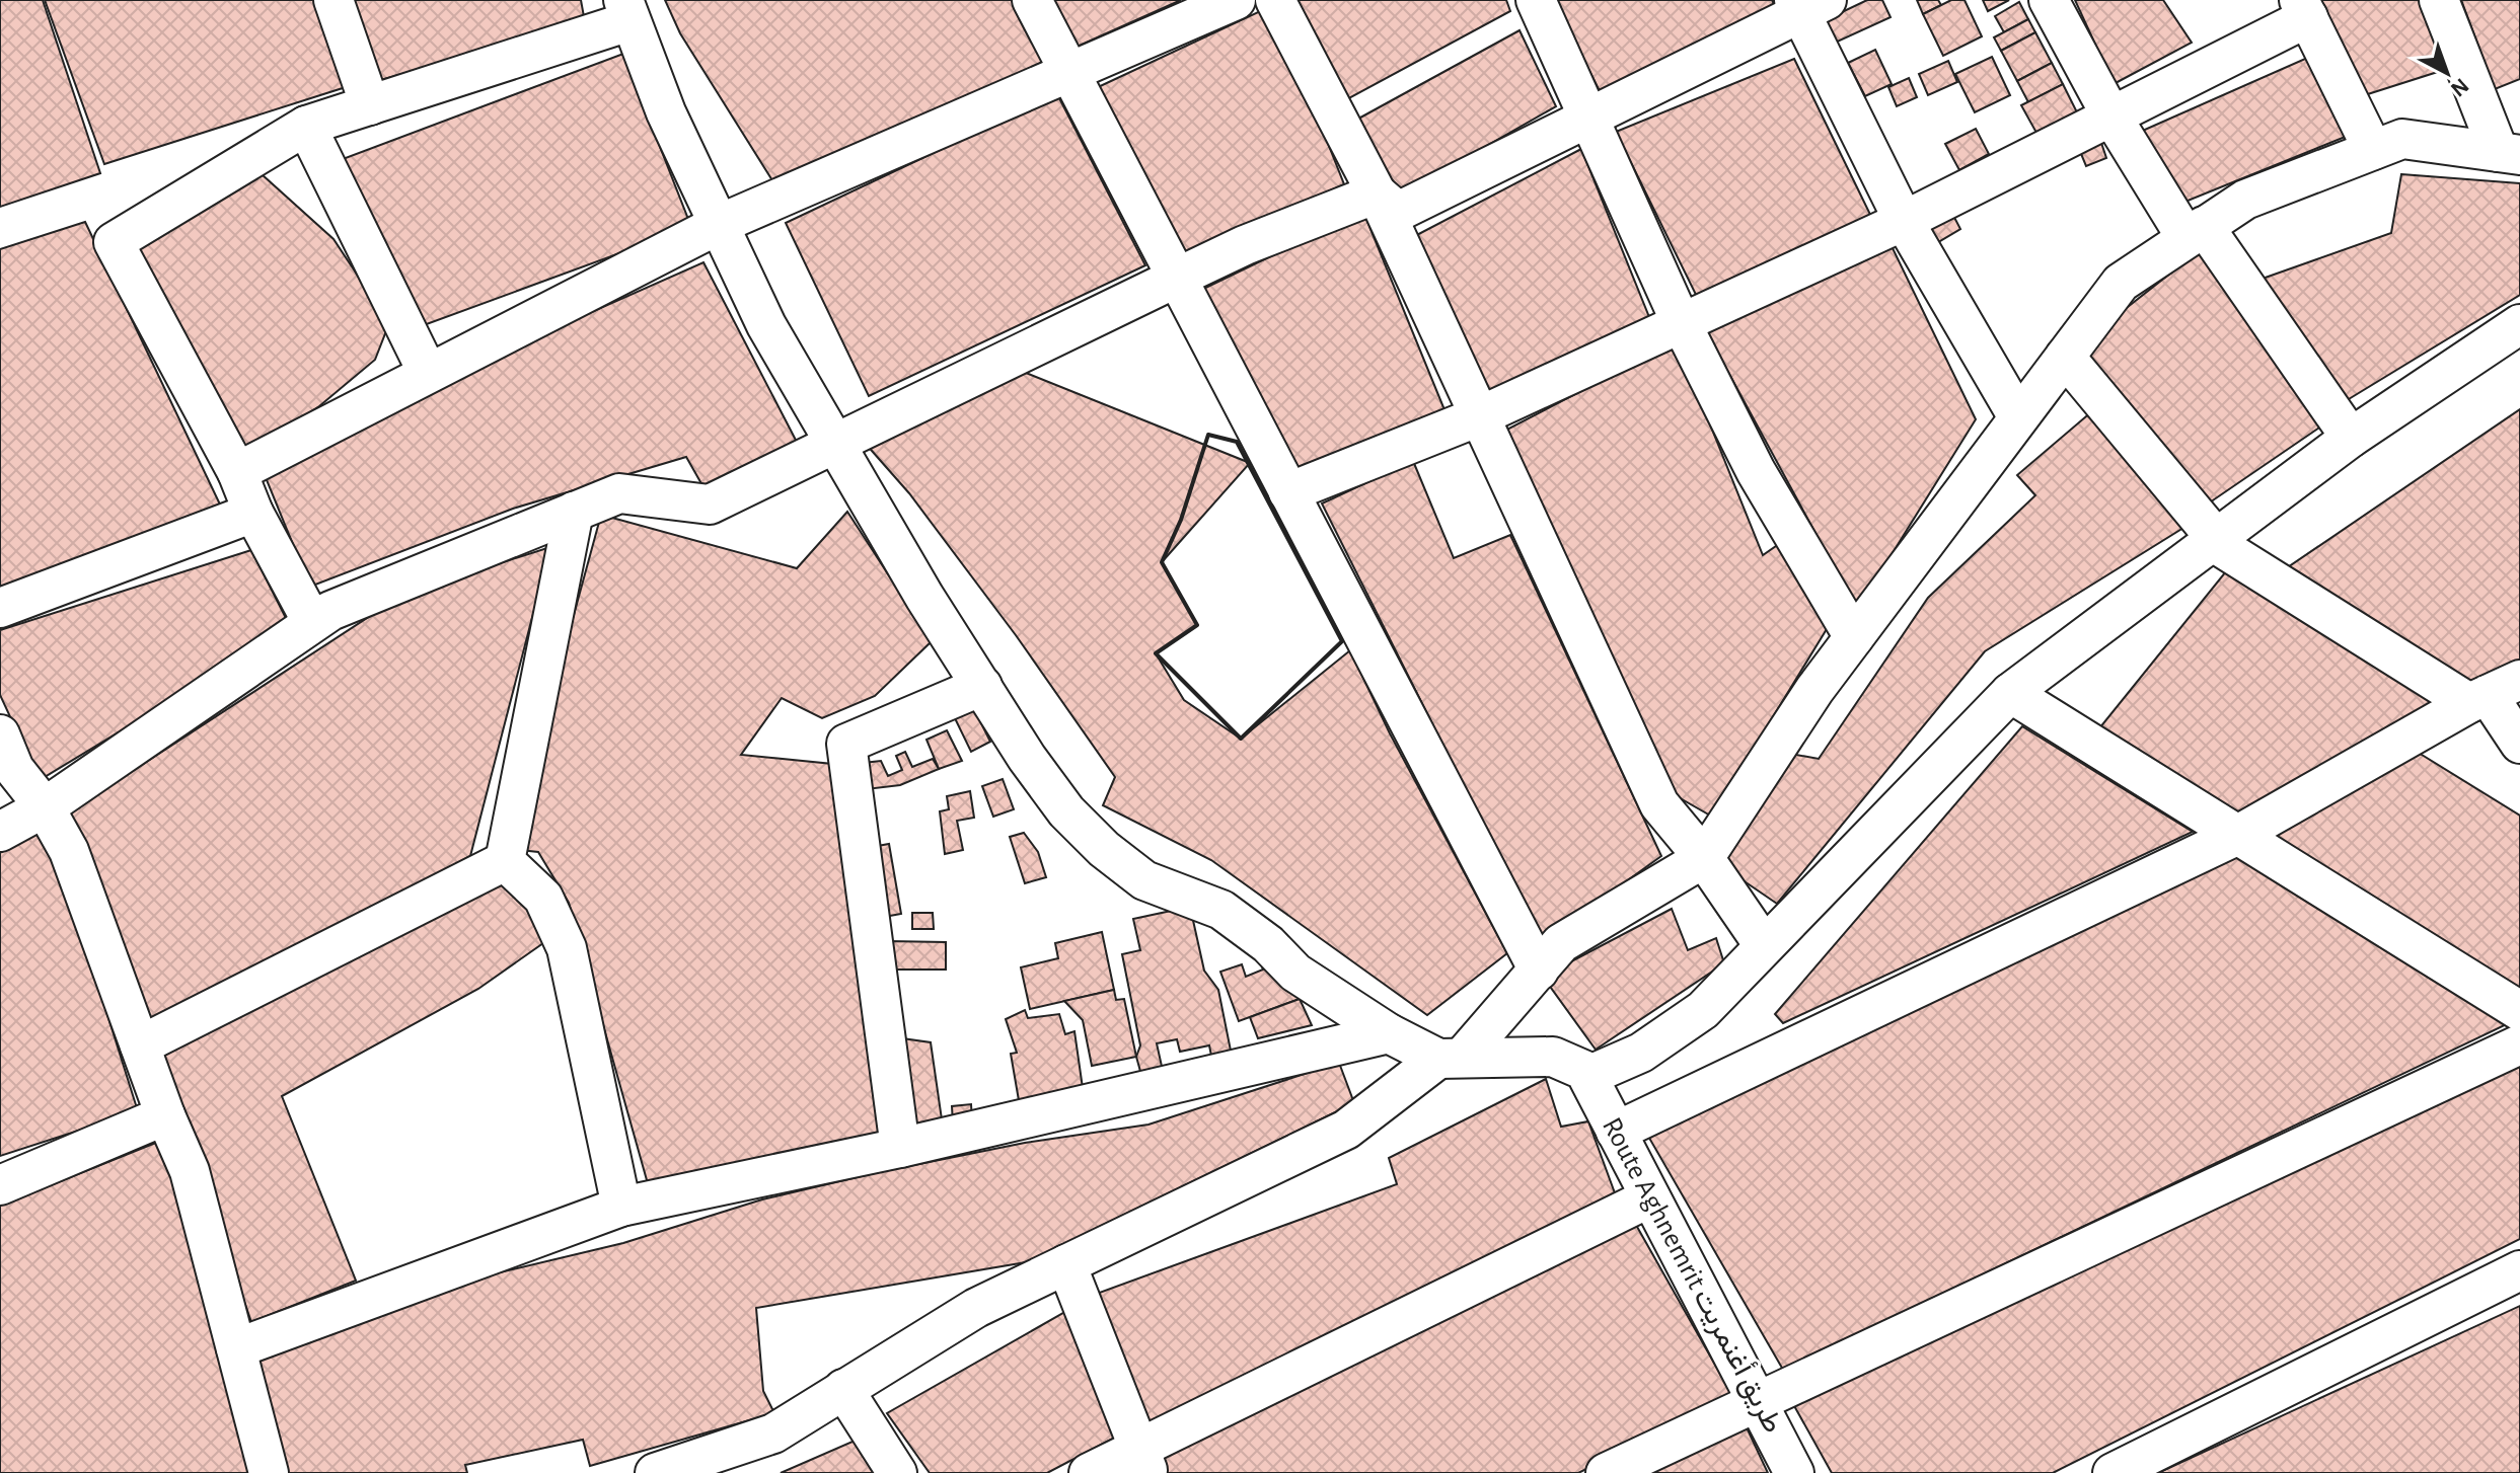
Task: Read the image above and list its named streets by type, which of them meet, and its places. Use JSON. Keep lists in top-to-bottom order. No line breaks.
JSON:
{"streets":{"street":["Route Aghnemrit طريق أغنمريت"]},"north":"bottom right"}
